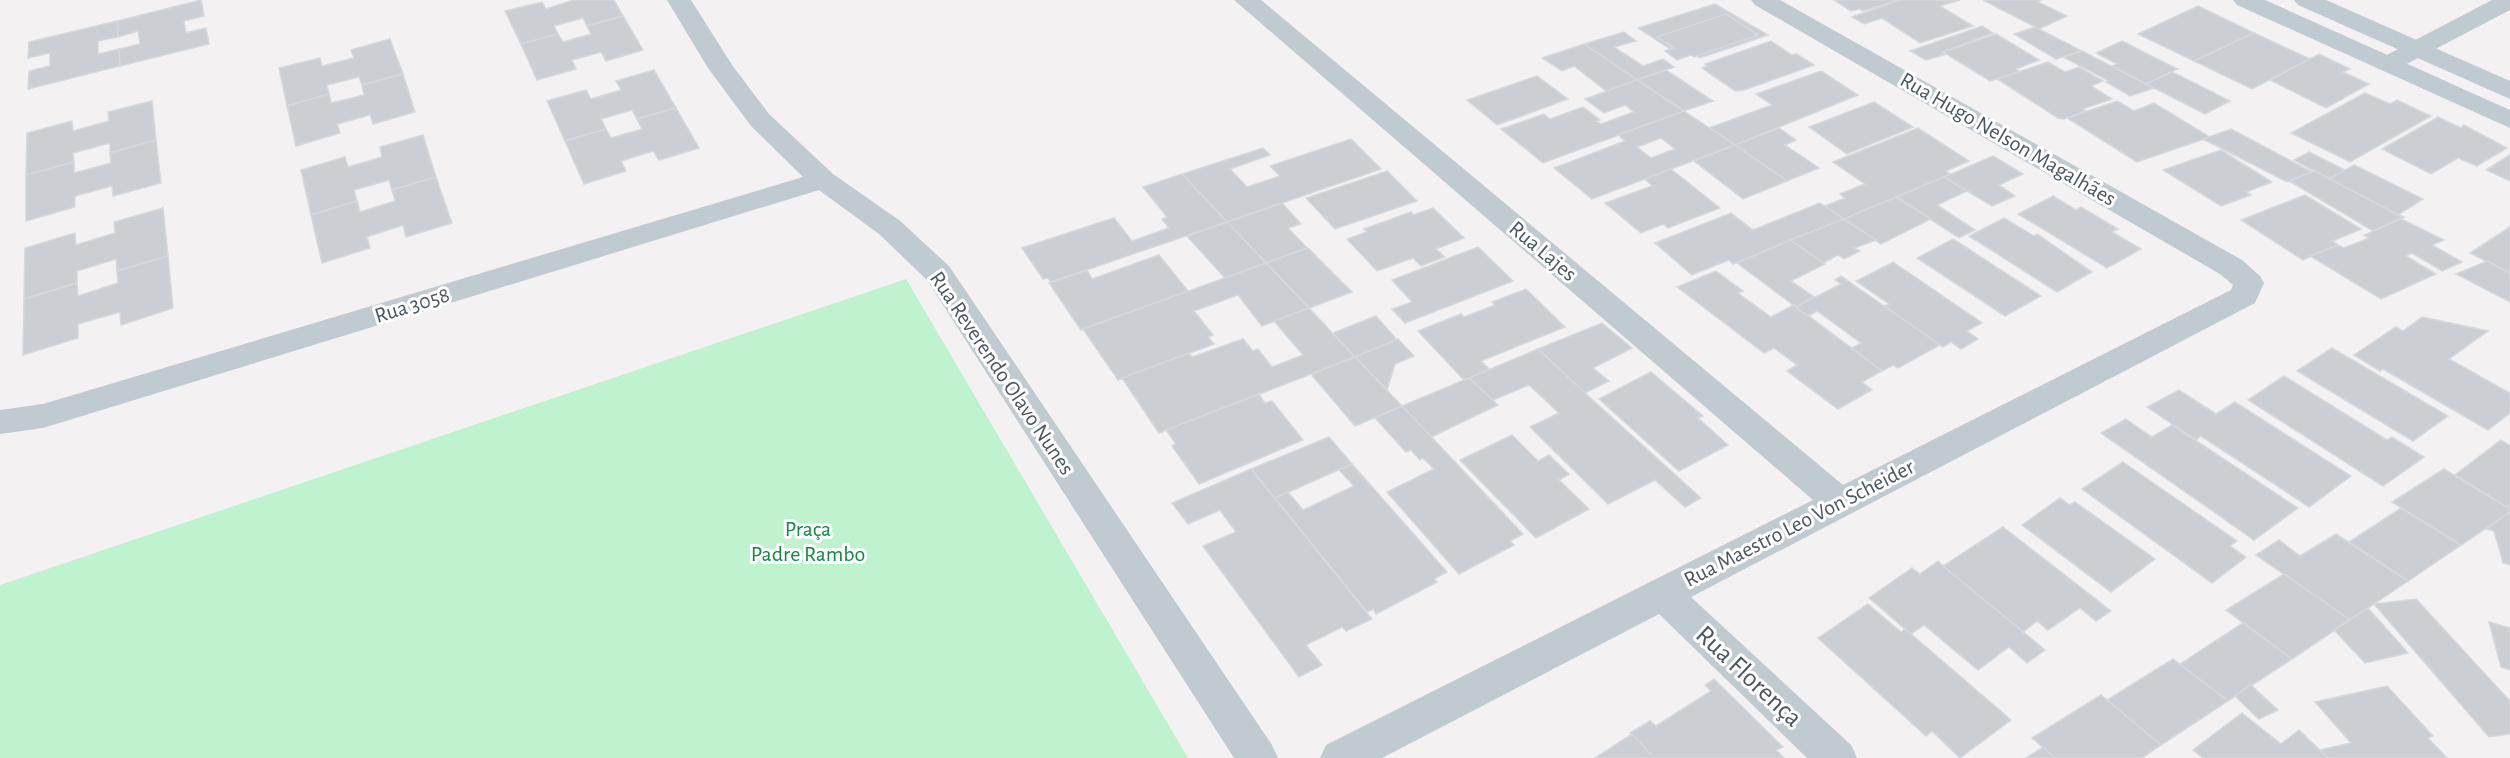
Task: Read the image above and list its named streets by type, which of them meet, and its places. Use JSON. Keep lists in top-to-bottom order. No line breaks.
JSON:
{"streets":{"street":["Rua Hugo Nelson Magalhães","Rua Lajes","Rua 3058","Rua Reverendo Olavo Nunes","Rua Maestro Leo Von Scheider","Rua Florença"]},"crossings":[["Rua Hugo Nelson Magalhães","Rua Maestro Leo Von Scheider"],["Rua Lajes","Rua Maestro Leo Von Scheider"],["Rua 3058","Rua Reverendo Olavo Nunes"],["Rua Maestro Leo Von Scheider","Rua Florença"]],"parks":["Praça Padre Rambo"]}
